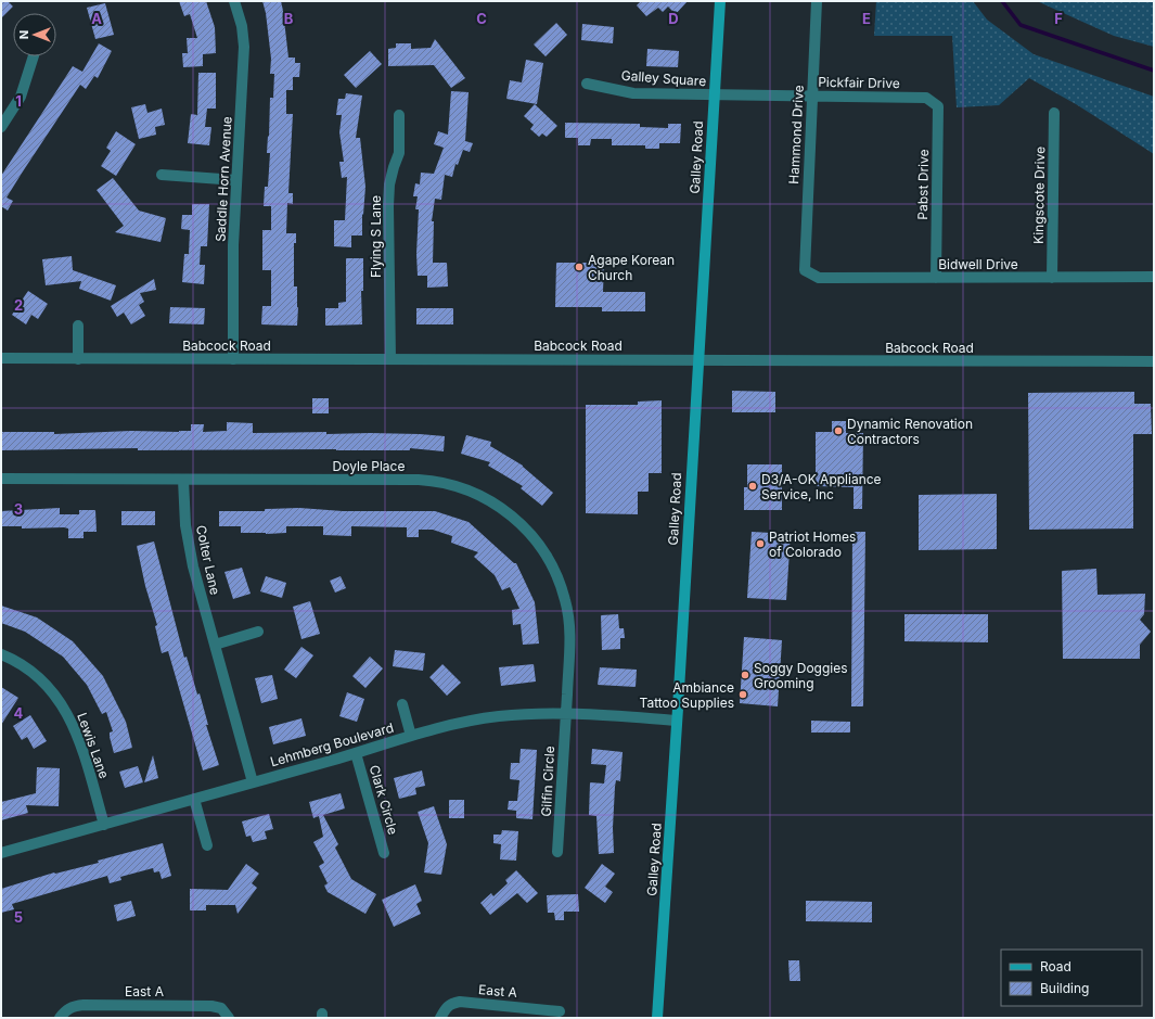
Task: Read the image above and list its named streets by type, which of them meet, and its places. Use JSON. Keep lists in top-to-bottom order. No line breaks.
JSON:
{"streets":{"main road":["Galley Road"],"street":["Galley Square","Pickfair Drive","Hammond Drive","Saddle Horn Avenue","Pabst Drive","Kingscote Drive","Flying S Lane","Bidwell Drive","Babcock Road","Doyle Place","Colter Lane","Lehmberg Boulevard","Lewis Lane","Gilfin Circle","Clark Circle","East A"]},"crossings":[["Galley Square","Pickfair Drive"],["Galley Square","Galley Road"],["Pickfair Drive","Hammond Drive"],["Pickfair Drive","Galley Road"],["Pickfair Drive","Pabst Drive"],["Hammond Drive","Bidwell Drive"],["Galley Road","Babcock Road"],["Galley Road","Lehmberg Boulevard"],["Saddle Horn Avenue","Babcock Road"],["Pabst Drive","Bidwell Drive"],["Kingscote Drive","Bidwell Drive"],["Flying S Lane","Babcock Road"],["Doyle Place","Colter Lane"],["Doyle Place","Lehmberg Boulevard"],["Doyle Place","Gilfin Circle"],["Colter Lane","Lehmberg Boulevard"],["Lehmberg Boulevard","Lewis Lane"],["Lehmberg Boulevard","Gilfin Circle"],["Lehmberg Boulevard","Clark Circle"]],"places":["Agape Korean Church","Dynamic Renovation Contractors","D3/A-OK Appliance Service, Inc","Patriot Homes of Colorado","Soggy Doggies Grooming","Ambiance Tattoo Supplies"],"legend":["Road","Building"],"north":"left","grid":{"columns":["A","B","C","D","E","F"],"rows":["1","2","3","4","5"]}}
